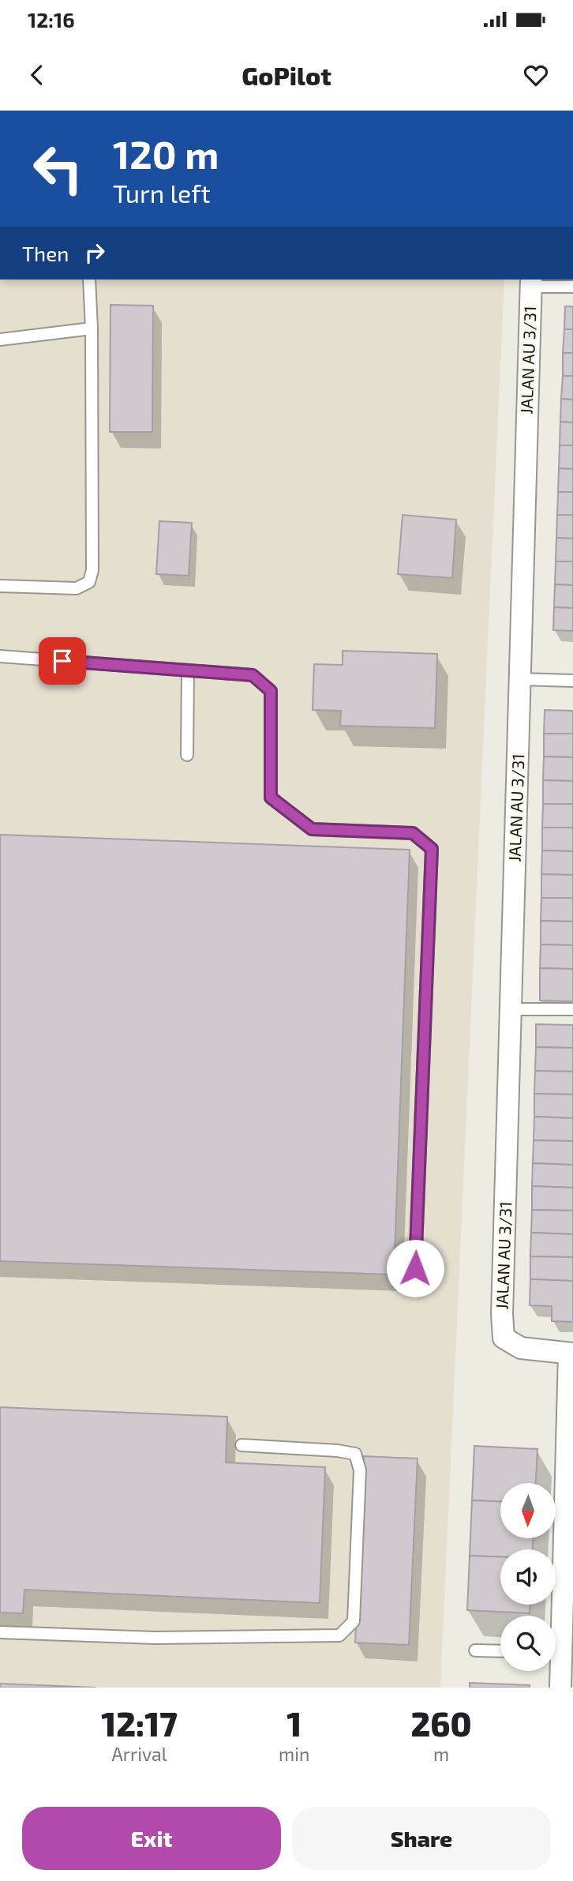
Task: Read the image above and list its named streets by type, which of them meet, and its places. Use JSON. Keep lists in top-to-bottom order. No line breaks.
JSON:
{"streets":{"street":["JALAN AU 3/31"]},"north":"bottom","page":{"status":"12:16","header":"GoPilot","turn":["120 m","Turn left"],"then":"Then","eta":["12:17","Arrival","1","min","260","m"],"buttons":["Exit","Share"]}}
